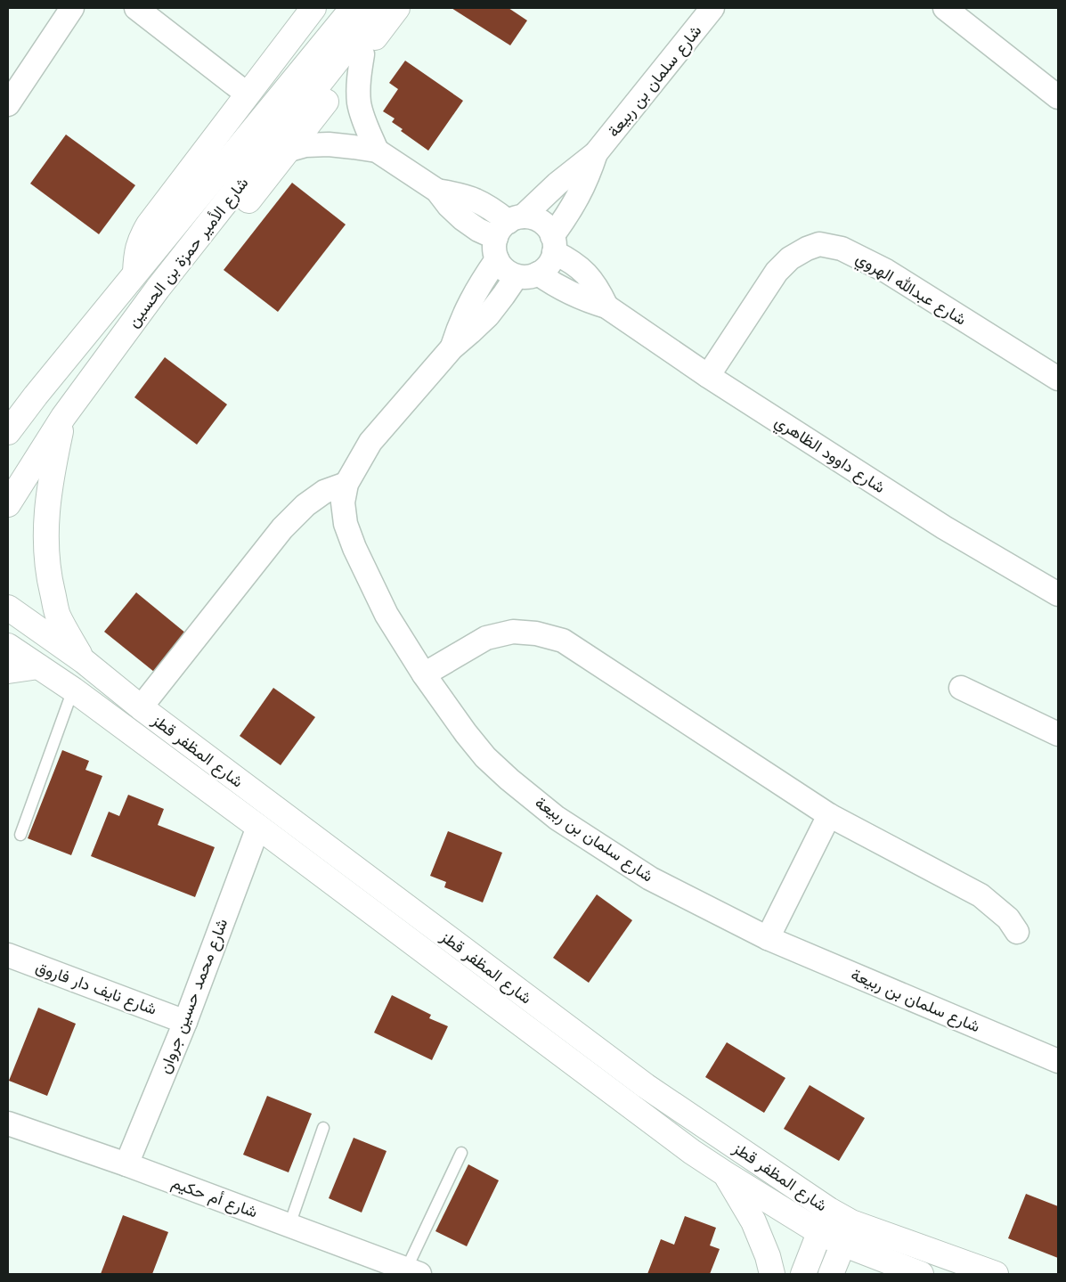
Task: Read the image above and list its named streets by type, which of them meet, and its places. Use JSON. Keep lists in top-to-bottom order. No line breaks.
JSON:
{"streets":{"street":["شارع سلمان بن ربيعة","شارع الأمير حمزة بن الحسين","شارع عبدالله الهروي","شارع داوود الظاهري","شارع المظفر قطز","شارع نايف دار فاروق","شارع محمد حسين جروان","شارع أم حكيم"]},"crossings":[["شارع سلمان بن ربيعة","شارع داوود الظاهري"],["شارع عبدالله الهروي","شارع داوود الظاهري"],["شارع المظفر قطز","شارع محمد حسين جروان"],["شارع نايف دار فاروق","شارع محمد حسين جروان"],["شارع محمد حسين جروان","شارع أم حكيم"]]}
